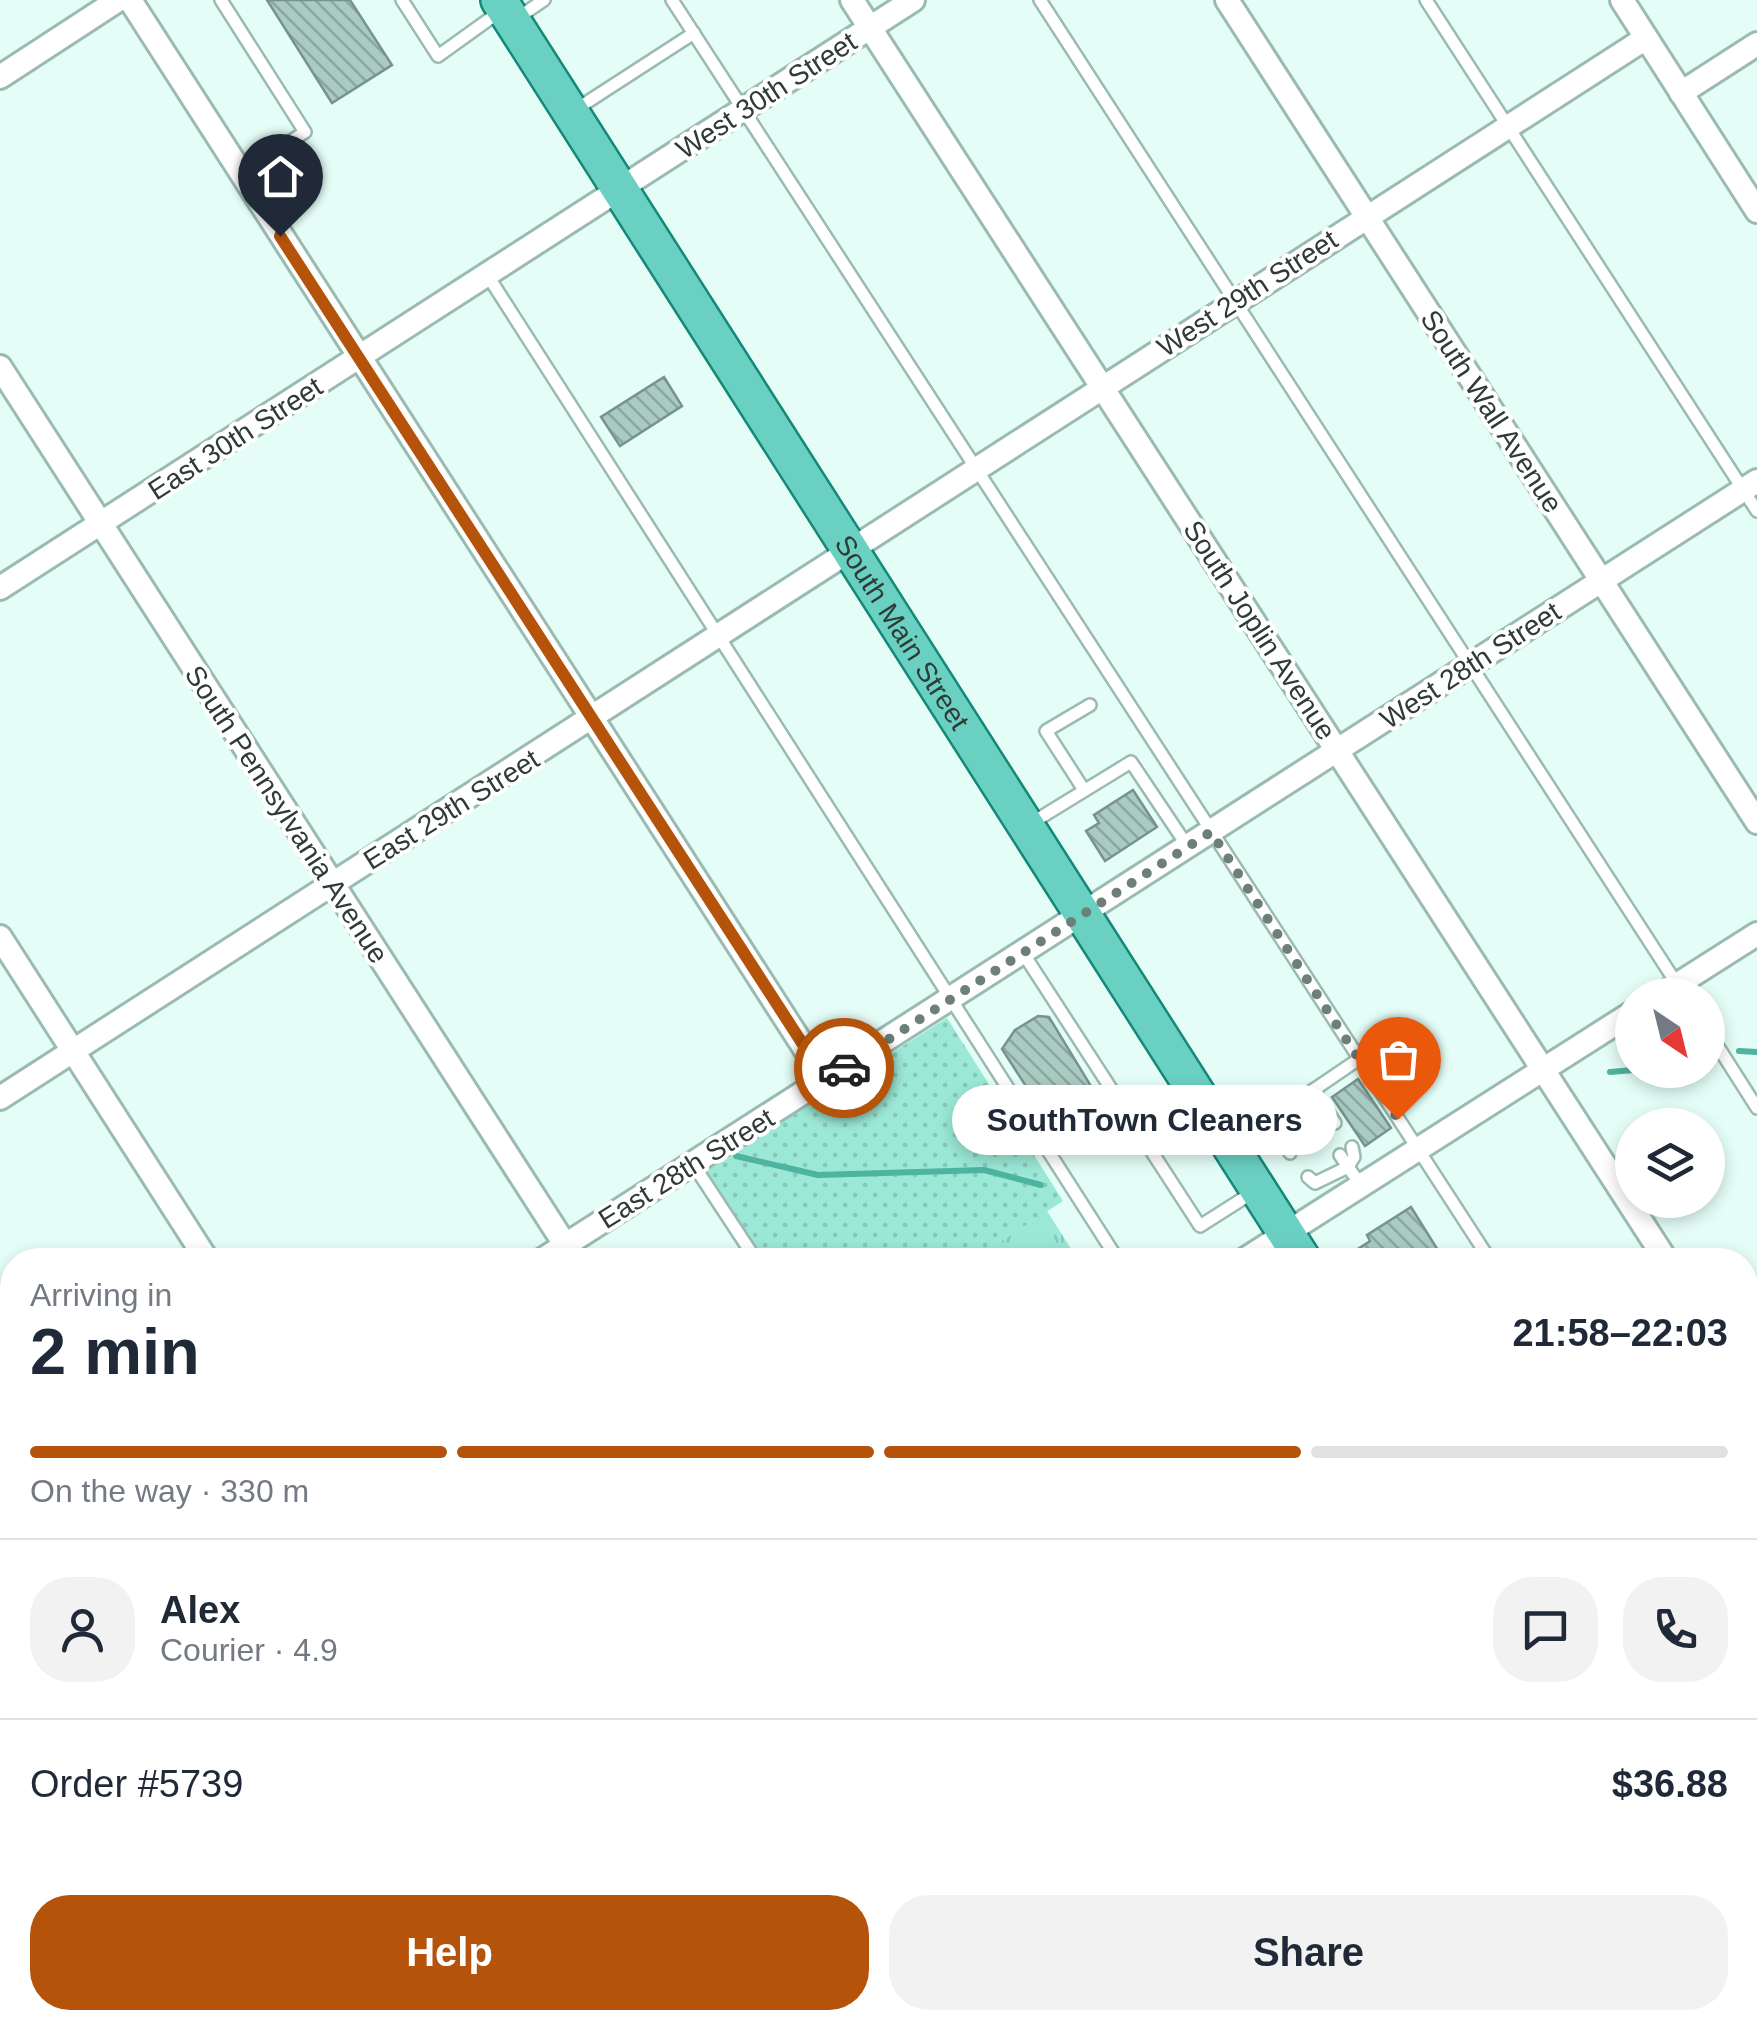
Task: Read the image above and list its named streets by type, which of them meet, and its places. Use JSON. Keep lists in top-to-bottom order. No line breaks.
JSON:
{"streets":{"main road":["South Main Street"],"street":["West 30th Street","West 29th Street","South Wall Avenue","East 30th Street","South Joplin Avenue","West 28th Street","East 29th Street","South Pennsylvania Avenue","East 28th Street"]},"crossings":[["West 30th Street","East 30th Street"],["West 30th Street","South Joplin Avenue"],["West 30th Street","South Main Street"],["West 29th Street","South Wall Avenue"],["West 29th Street","South Joplin Avenue"],["West 29th Street","South Main Street"],["West 29th Street","East 29th Street"],["South Wall Avenue","West 28th Street"],["East 30th Street","South Main Street"],["East 30th Street","South Pennsylvania Avenue"],["South Joplin Avenue","West 28th Street"],["South Main Street","West 28th Street"],["South Main Street","East 29th Street"],["South Main Street","East 28th Street"],["West 28th Street","East 28th Street"],["East 29th Street","South Pennsylvania Avenue"]],"places":["SouthTown Cleaners"],"north":"bottom right","page":{"bubble":"SouthTown Cleaners","heading":["2 min","Arriving in","21:58–22:03"],"panel":["Alex","Courier · 4.9","Order #5739","$36.88"],"bar":"On the way · 330 m","buttons":["Help","Share"]}}
